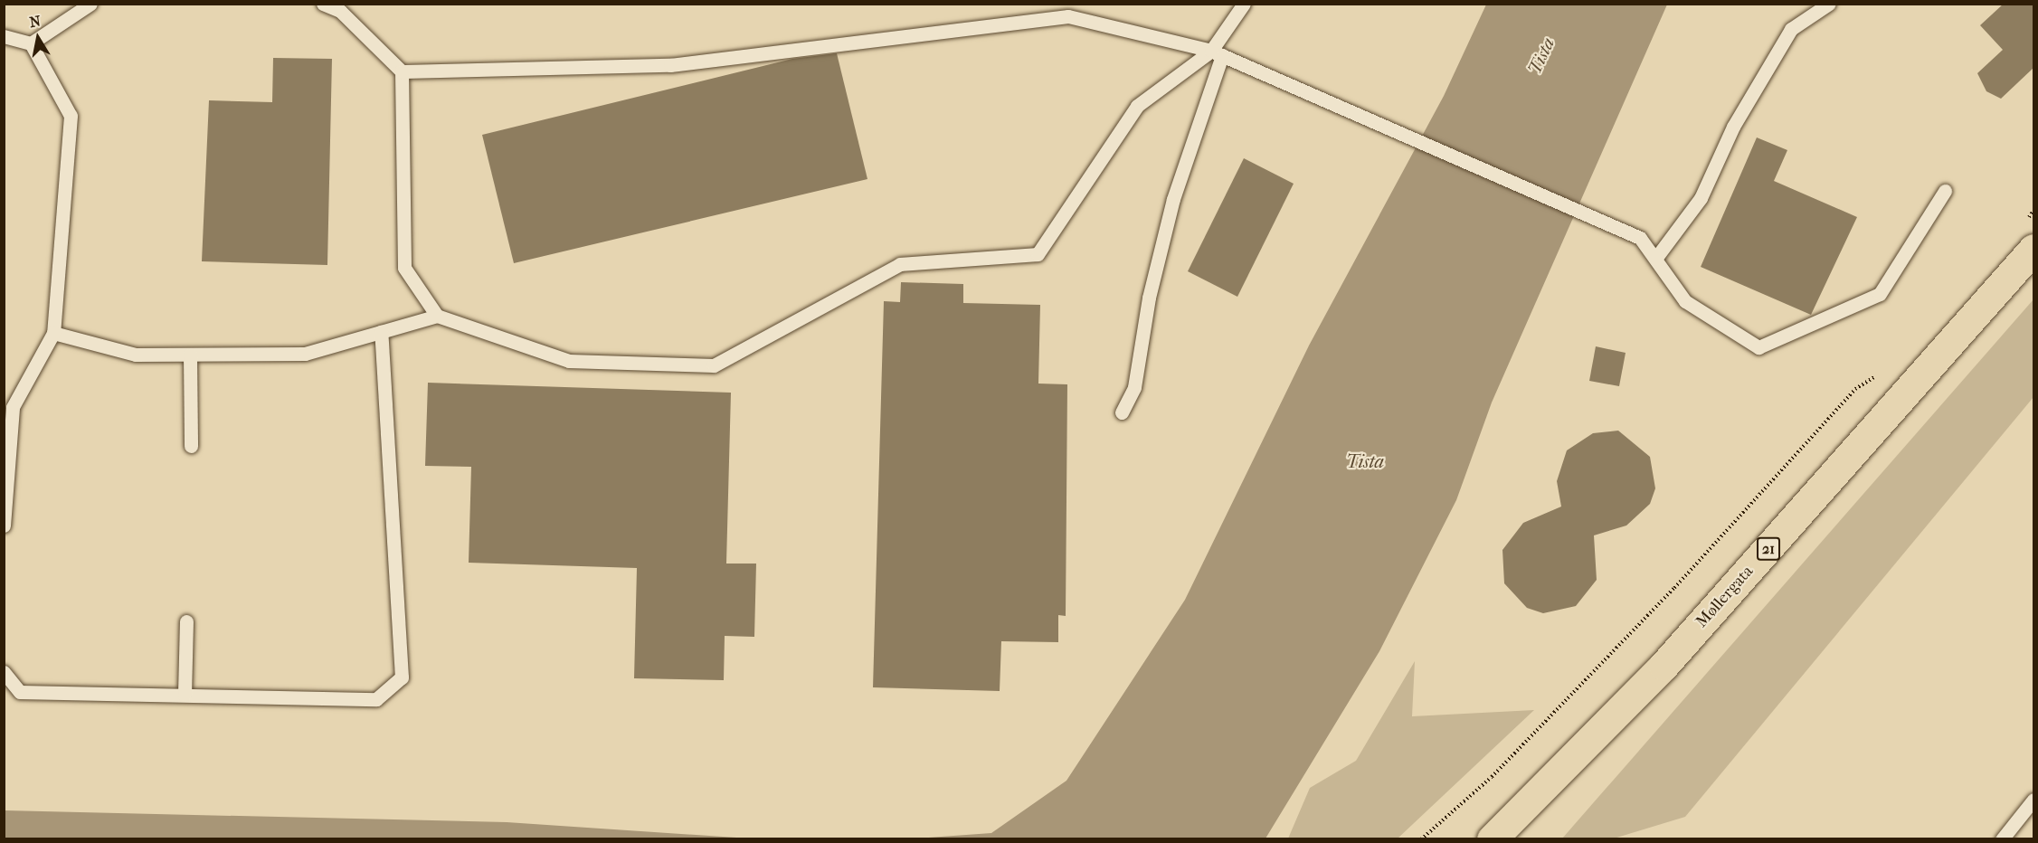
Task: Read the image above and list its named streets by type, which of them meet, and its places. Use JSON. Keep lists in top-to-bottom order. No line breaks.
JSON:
{"streets":{"main road":["21","Møllergata"]},"water":["Tista"],"north":"top"}
